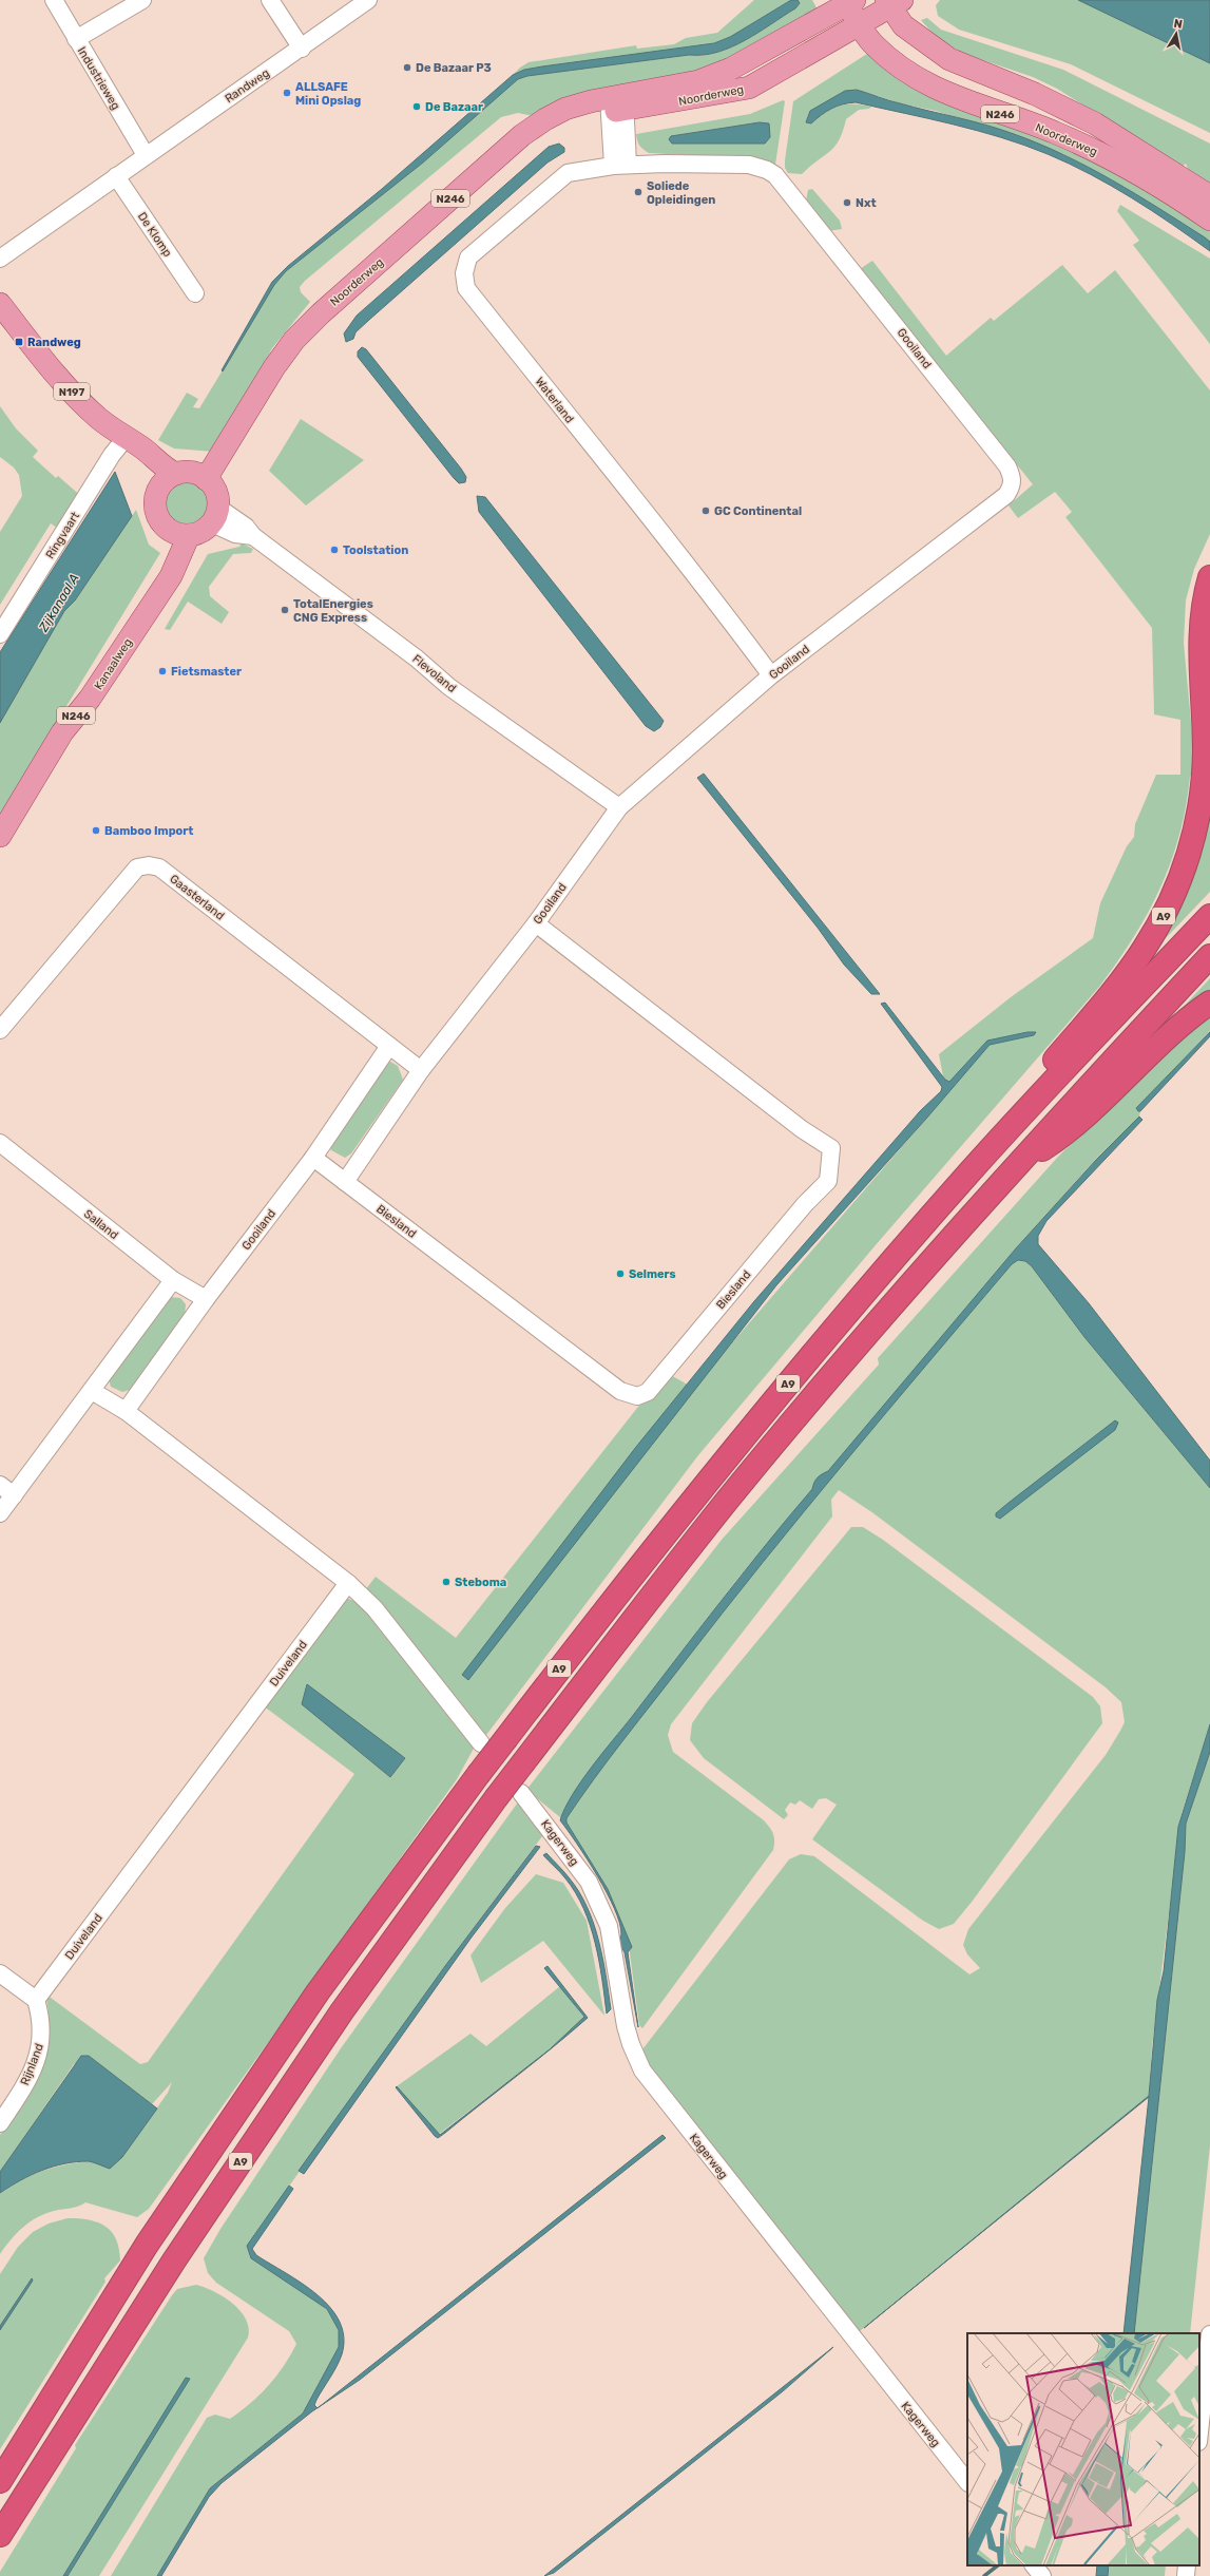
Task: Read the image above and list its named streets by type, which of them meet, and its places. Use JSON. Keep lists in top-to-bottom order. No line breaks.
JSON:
{"streets":{"highway":["A9"],"main road":["Noorderweg","N246","N197","Kanaalweg"],"street":["Industrieweg","Randweg","De Klomp","Gooiland","Waterland","Ringvaart","Flevoland","Gaasterland","Biesland","Salland","Duiveland","Kagerweg","Rijnland"]},"crossings":[["Industrieweg","Randweg"],["Randweg","De Klomp"],["Noorderweg","N246"],["Noorderweg","N197"],["Noorderweg","Kanaalweg"],["Noorderweg","Flevoland"],["N246","N197"],["N246","Kanaalweg"],["N246","Flevoland"],["Gooiland","Waterland"],["Gooiland","Flevoland"],["Gooiland","Gaasterland"],["Gooiland","Biesland"],["Gooiland","Salland"],["N197","Ringvaart"],["N197","Kanaalweg"],["N197","Flevoland"],["Kanaalweg","Flevoland"],["Duiveland","Rijnland"]],"water":["Zijkanaal A"],"places":{"other":["De Bazaar P3","ALLSAFE Mini Opslag","De Bazaar","Soliede Opleidingen","Nxt","GC Continental","Toolstation","TotalEnergies CNG Express","Fietsmaster","Bamboo Import","Selmers","Steboma"],"transit":["Randweg"]},"north":"top"}
